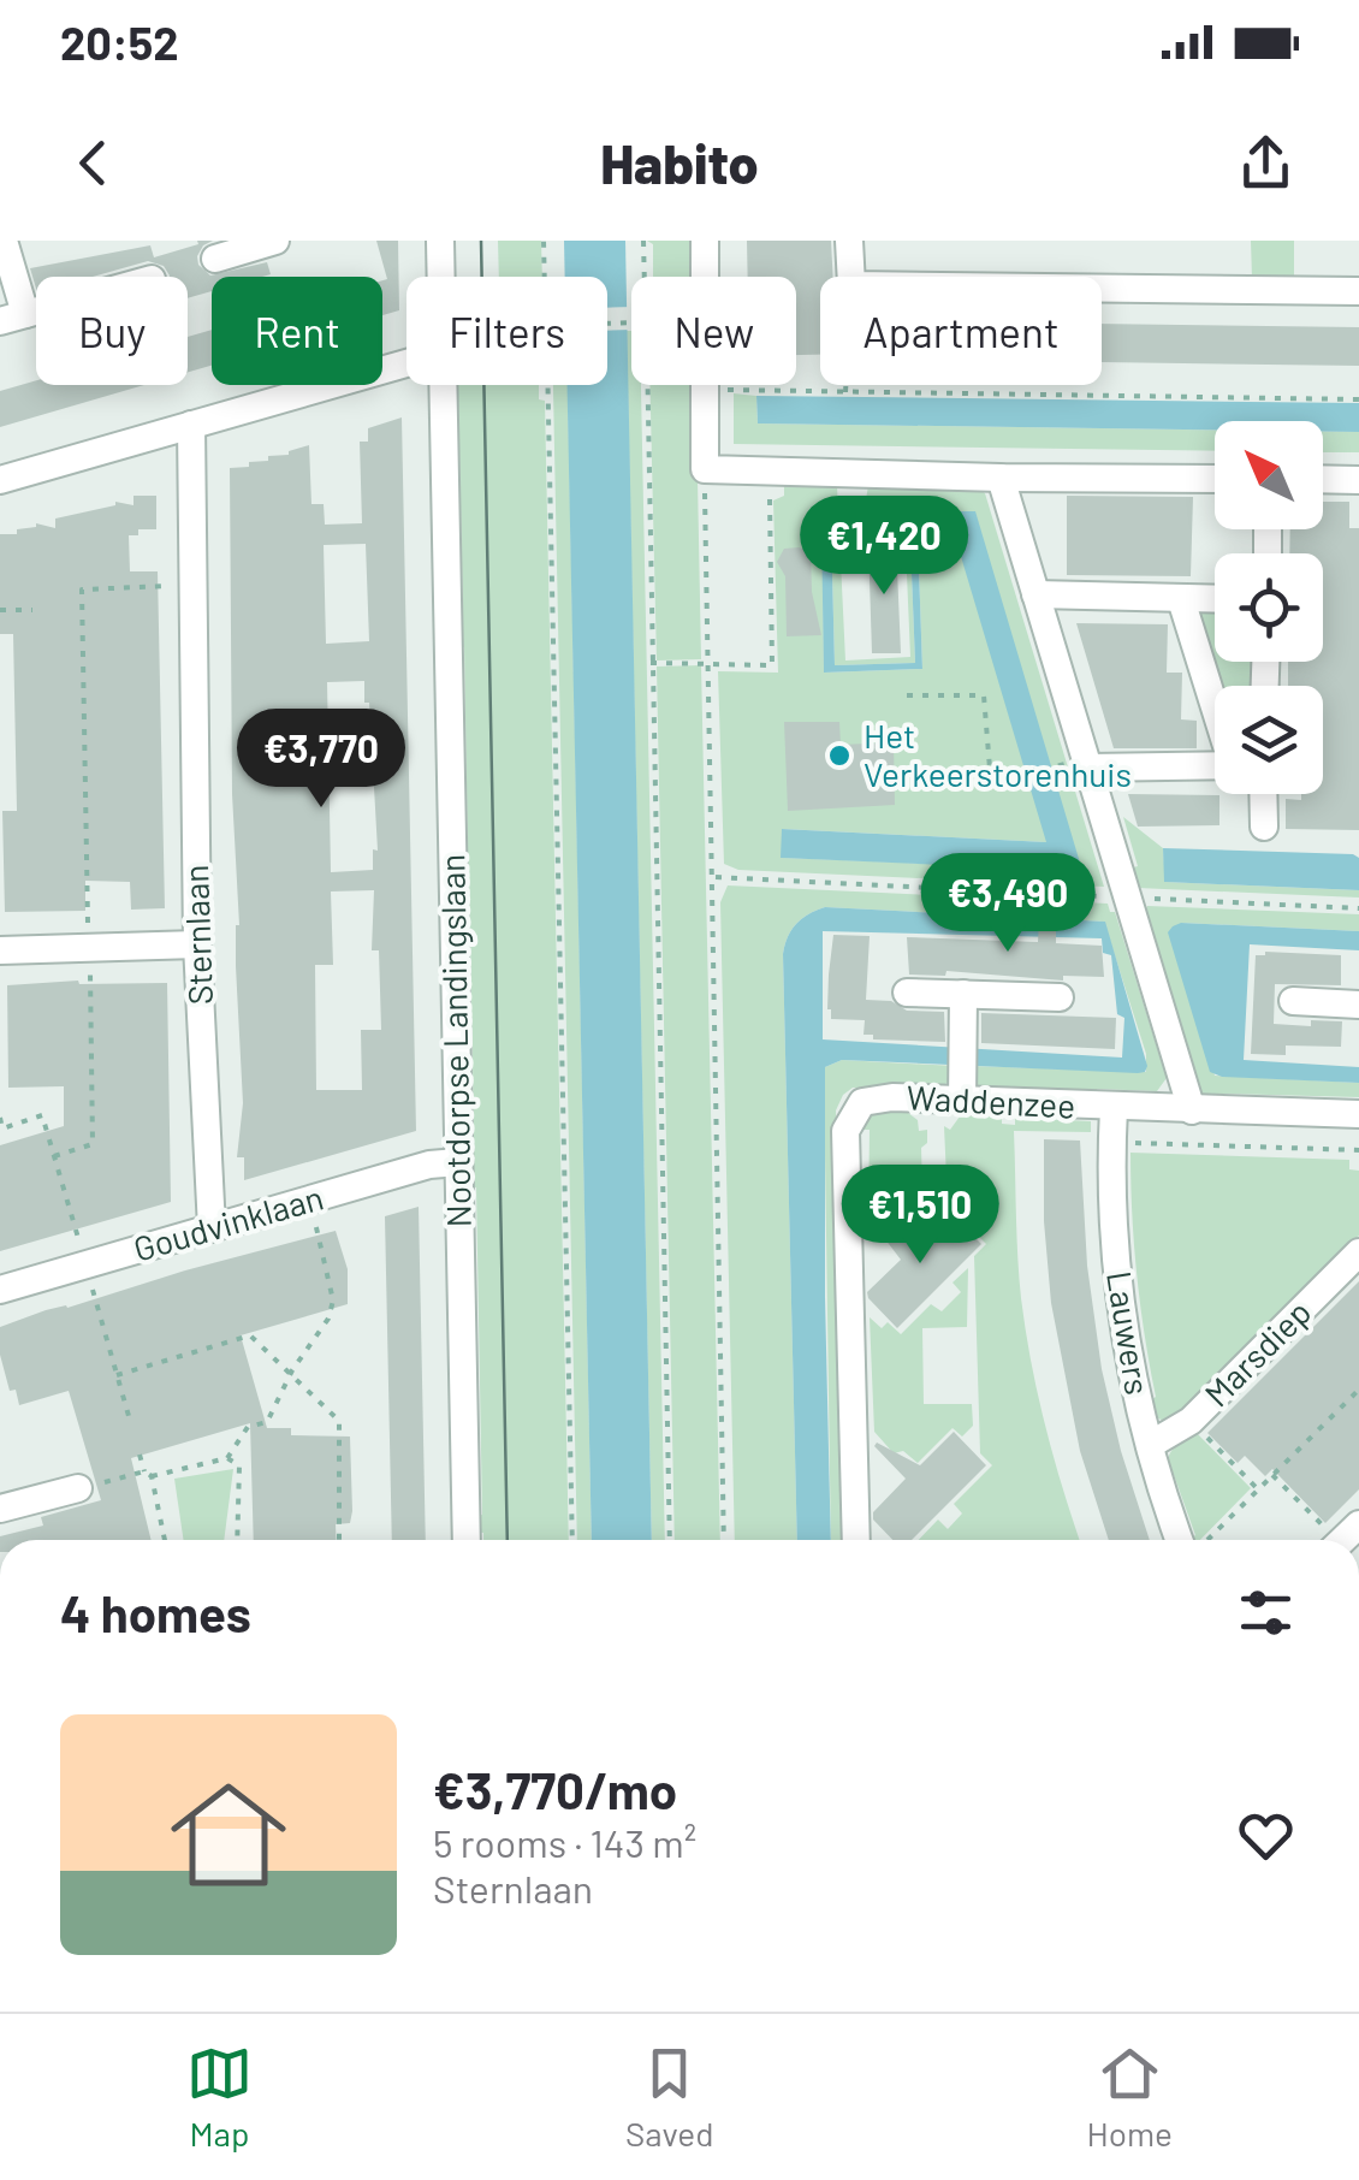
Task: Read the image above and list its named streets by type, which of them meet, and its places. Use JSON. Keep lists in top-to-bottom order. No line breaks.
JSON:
{"streets":{"street":["Sternlaan","Nootdorpse Landingslaan","Waddenzee","Goudvinklaan","Lauwers","Marsdiep"]},"crossings":[["Sternlaan","Goudvinklaan"],["Nootdorpse Landingslaan","Goudvinklaan"],["Waddenzee","Lauwers"],["Lauwers","Marsdiep"]],"places":["Het Verkeerstorenhuis"],"north":"top left","page":{"status":"20:52","header":"Habito","chip":["Buy","Rent","Filters","New","Apartment"],"price":["€1,420","€3,770","€3,490","€1,510"],"heading":"4 homes","list":[{"name":"€3,770/mo","note":"5 rooms · 143 m² · Sternlaan"}],"tabs":["Map","Saved","Home"]}}
